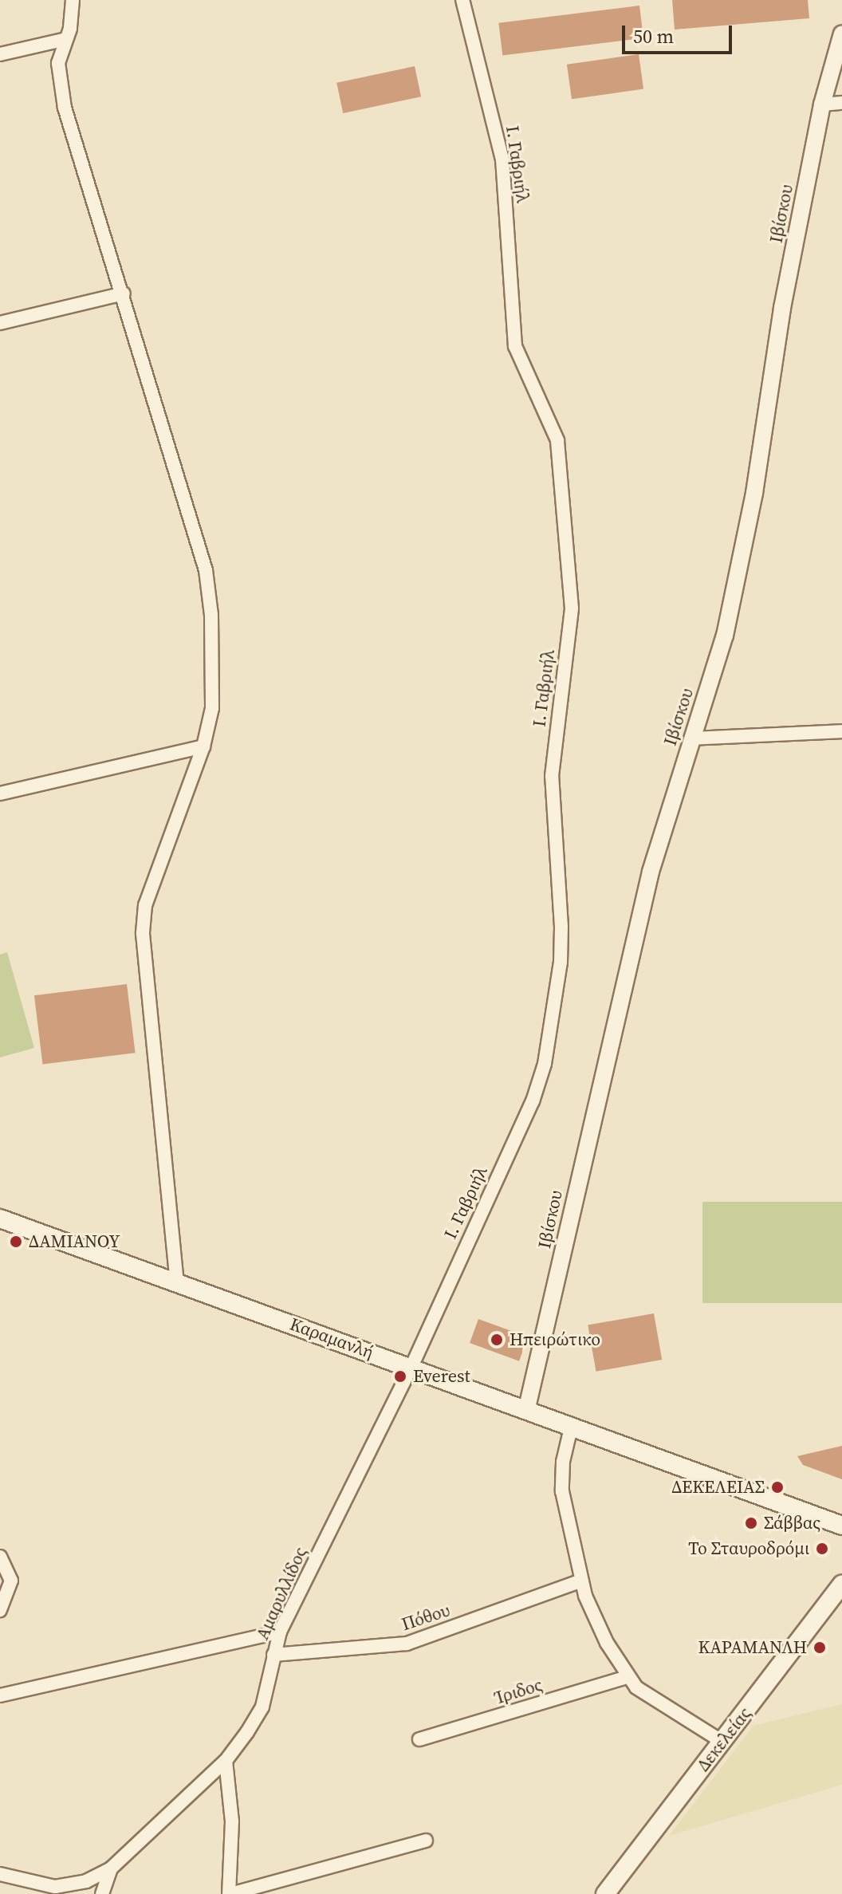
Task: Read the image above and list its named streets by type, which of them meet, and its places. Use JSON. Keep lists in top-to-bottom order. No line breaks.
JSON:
{"streets":{"main road":["Καραμανλή","Δεκελείας"],"street":["Ι. Γαβριήλ","Ιβίσκου","Αμαρυλλίδος","Πόθου","Ίριδος"]},"crossings":[["Ι. Γαβριήλ","Καραμανλή"],["Ι. Γαβριήλ","Αμαρυλλίδος"],["Ιβίσκου","Καραμανλή"],["Καραμανλή","Αμαρυλλίδος"],["Αμαρυλλίδος","Πόθου"]],"places":["ΔΑΜΙΑΝΟΥ","Ηπειρώτικο","Everest","ΔΕΚΕΛΕΙΑΣ","Σάββας","Το Σταυροδρόμι","ΚΑΡΑΜΑΝΛΗ"],"scale_bar":"50 m"}
